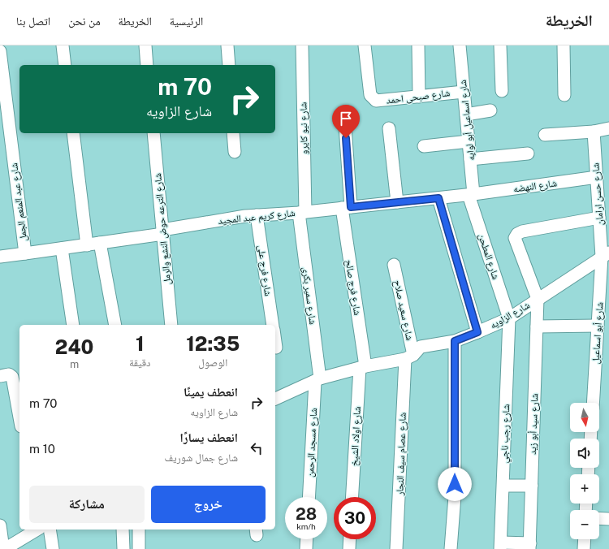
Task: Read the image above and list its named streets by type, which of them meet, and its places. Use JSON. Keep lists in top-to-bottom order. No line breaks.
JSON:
{"streets":{"street":["شارع صبحى احمد","شارع اسماعيل أبو لوايه","شارع نيو كايرو","شارع النهضه","شارع حسن ارامان","شارع عبد المنعم الجمل","شارع كريم عبد المجيد","شارع الترعه حوض النشع والرمل","شارع المطحن","شارع فرج على","شارع فرج صالح","شارع سمير بكرى","شارع سعيد صلاح","شارع الزاويه","شارع أبو اسماعيل","شارع سيد أبو زيد","شارع رجب ناجي","شارع اولاد الشيخ","شارع مسجد الرحمن","شارع عصام سيف النجار"]},"crossings":[["شارع صبحى احمد","شارع اسماعيل أبو لوايه"],["شارع اسماعيل أبو لوايه","شارع النهضه"],["شارع اسماعيل أبو لوايه","شارع المطحن"],["شارع نيو كايرو","شارع كريم عبد المجيد"],["شارع نيو كايرو","شارع سمير بكرى"],["شارع النهضه","شارع حسن ارامان"],["شارع النهضه","شارع كريم عبد المجيد"],["شارع النهضه","شارع المطحن"],["شارع حسن ارامان","شارع الزاويه"],["شارع حسن ارامان","شارع أبو اسماعيل"],["شارع عبد المنعم الجمل","شارع كريم عبد المجيد"],["شارع عبد المنعم الجمل","شارع الترعه حوض النشع والرمل"],["شارع كريم عبد المجيد","شارع الترعه حوض النشع والرمل"],["شارع كريم عبد المجيد","شارع فرج على"],["شارع كريم عبد المجيد","شارع فرج صالح"],["شارع كريم عبد المجيد","شارع سمير بكرى"],["شارع المطحن","شارع الزاويه"],["شارع المطحن","شارع رجب ناجي"],["شارع فرج صالح","شارع الزاويه"],["شارع فرج صالح","شارع اولاد الشيخ"],["شارع سمير بكرى","شارع الزاويه"],["شارع سمير بكرى","شارع مسجد الرحمن"],["شارع سعيد صلاح","شارع الزاويه"],["شارع سعيد صلاح","شارع عصام سيف النجار"],["شارع الزاويه","شارع أبو اسماعيل"],["شارع الزاويه","شارع سيد أبو زيد"],["شارع الزاويه","شارع رجب ناجي"],["شارع الزاويه","شارع اولاد الشيخ"],["شارع الزاويه","شارع مسجد الرحمن"],["شارع الزاويه","شارع عصام سيف النجار"]],"north":"bottom","page":{"header":"الخريطة","nav":["الرئيسية","الخريطة","من نحن","اتصل بنا"],"turn":["70 m","شارع الزاويه"],"eta":["12:35","الوصول","1","دقيقة","240","m"],"list":[{"name":"انعطف يمينًا","note":"شارع الزاويه","value":"70 m"},{"name":"انعطف يسارًا","note":"شارع جمال شوريف","value":"10 m"}],"map_buttons":["+","−"],"buttons":["خروج","مشاركة"],"speed":"28 km/h","limit":"30"}}
